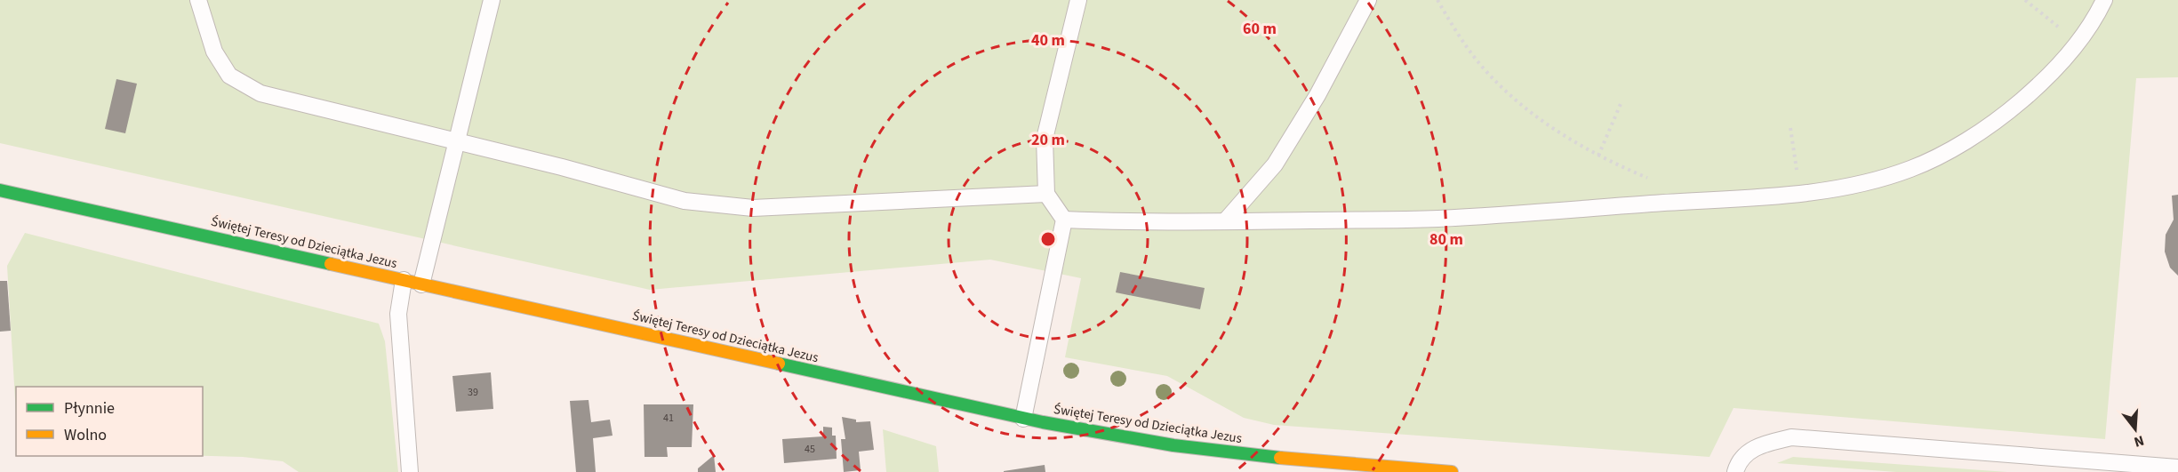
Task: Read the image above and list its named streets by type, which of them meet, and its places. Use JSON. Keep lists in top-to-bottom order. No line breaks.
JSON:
{"streets":{"street":["Świętej Teresy od Dzieciątka Jezus"]},"house_numbers":["39","41","45"],"legend":["Płynnie","Wolno"],"north":"bottom","rings":["60 m","40 m","20 m","80 m"]}
